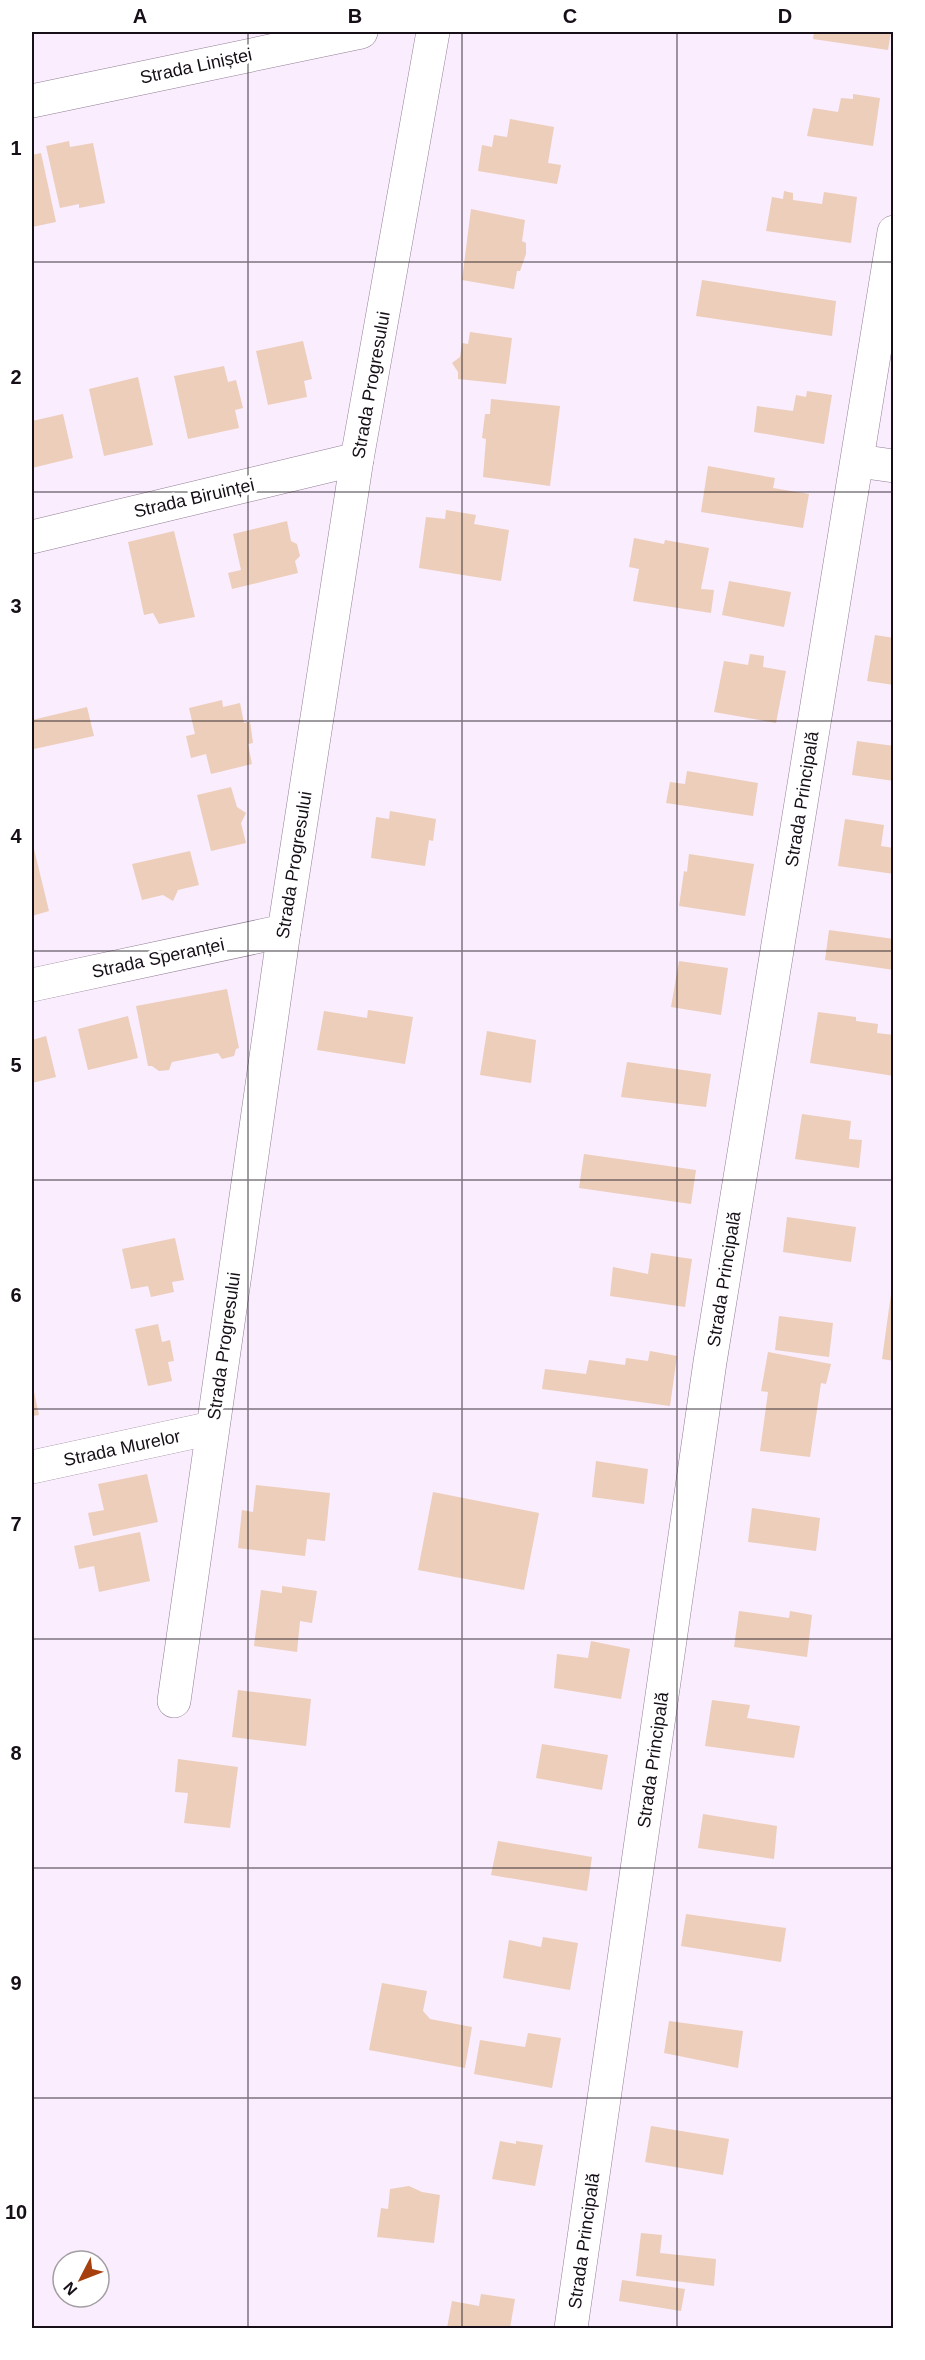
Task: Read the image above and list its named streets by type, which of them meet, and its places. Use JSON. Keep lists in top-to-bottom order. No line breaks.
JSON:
{"streets":{"street":["Strada Liniștei","Strada Progresului","Strada Biruinței","Strada Principală","Strada Speranței","Strada Murelor"]},"crossings":[["Strada Progresului","Strada Biruinței"],["Strada Progresului","Strada Speranței"],["Strada Progresului","Strada Murelor"]],"north":"bottom left","grid":{"columns":["A","B","C","D"],"rows":["1","2","3","4","5","6","7","8","9","10"]}}
